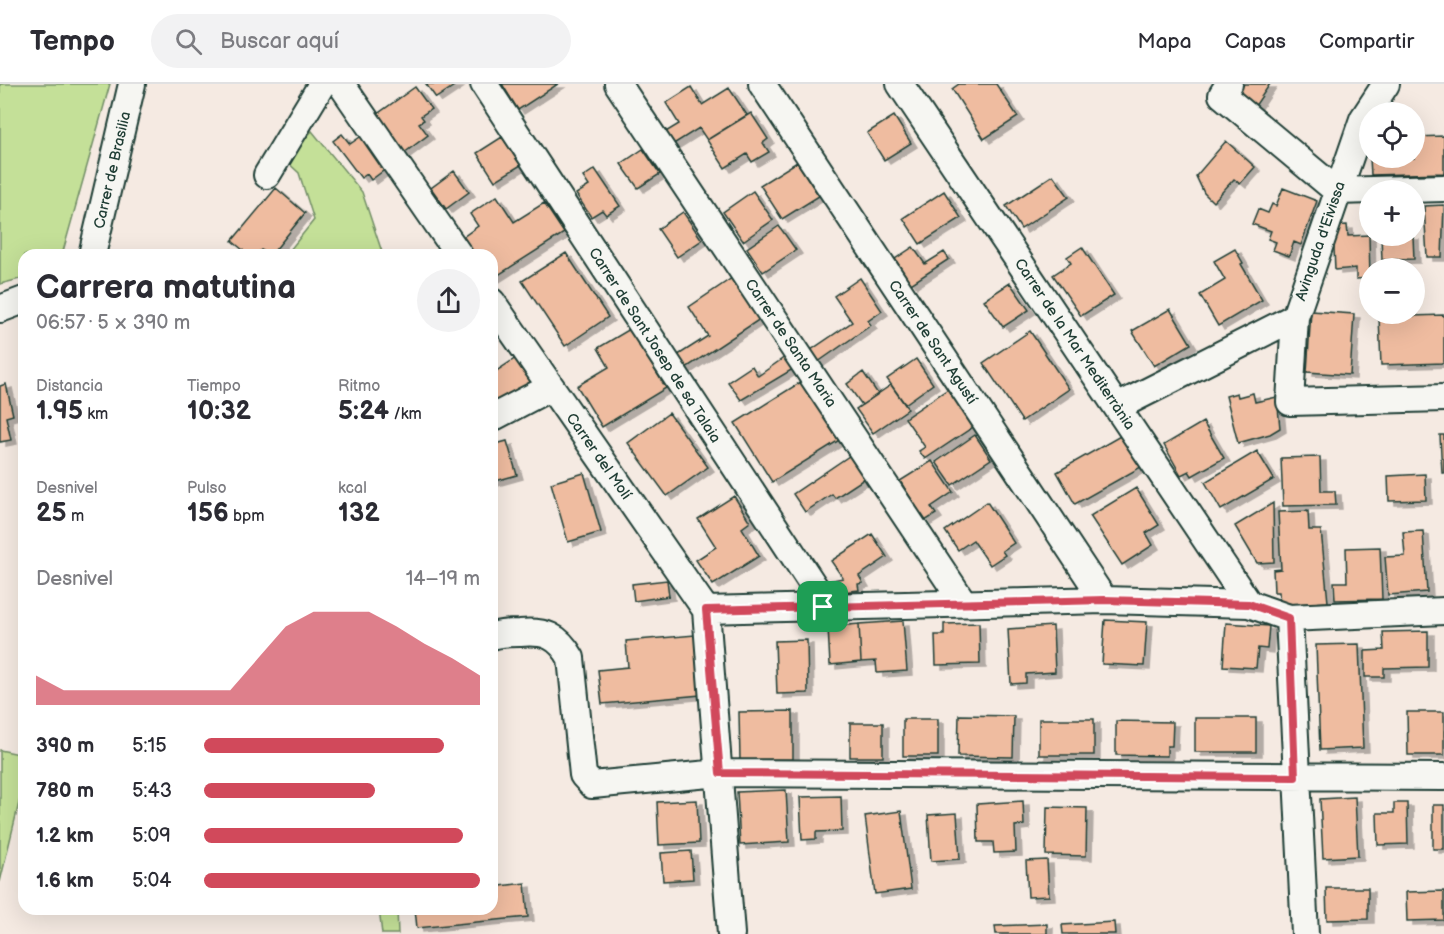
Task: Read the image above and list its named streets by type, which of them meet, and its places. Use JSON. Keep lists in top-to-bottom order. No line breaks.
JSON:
{"streets":{"street":["Carrer de Brasilia","Avinguda d'Eivissa","Carrer de Sant Agustí","Carrer de Santa Maria","Carrer de la Mar Mediterrània","Carrer de Sant Josep de sa Talaia","Carrer del Molí"]},"crossings":[["Avinguda d'Eivissa","Carrer de la Mar Mediterrània"]],"page":{"header":"Tempo","search":"Buscar aquí","nav":["Mapa","Capas","Compartir"],"map_buttons":["+","−"],"heading":["Carrera matutina","06:57 · 5 × 390 m"],"stats":[["Distancia","1.95 km"],["Tiempo","10:32"],["Ritmo","5:24 /km"],["Desnivel","25 m"],["Pulso","156 bpm"],["kcal","132"]],"chart":["Desnivel","14–19 m"],"list":[{"name":"390 m","note":"5:15"},{"name":"780 m","note":"5:43"},{"name":"1.2 km","note":"5:09"},{"name":"1.6 km","note":"5:04"}]}}
